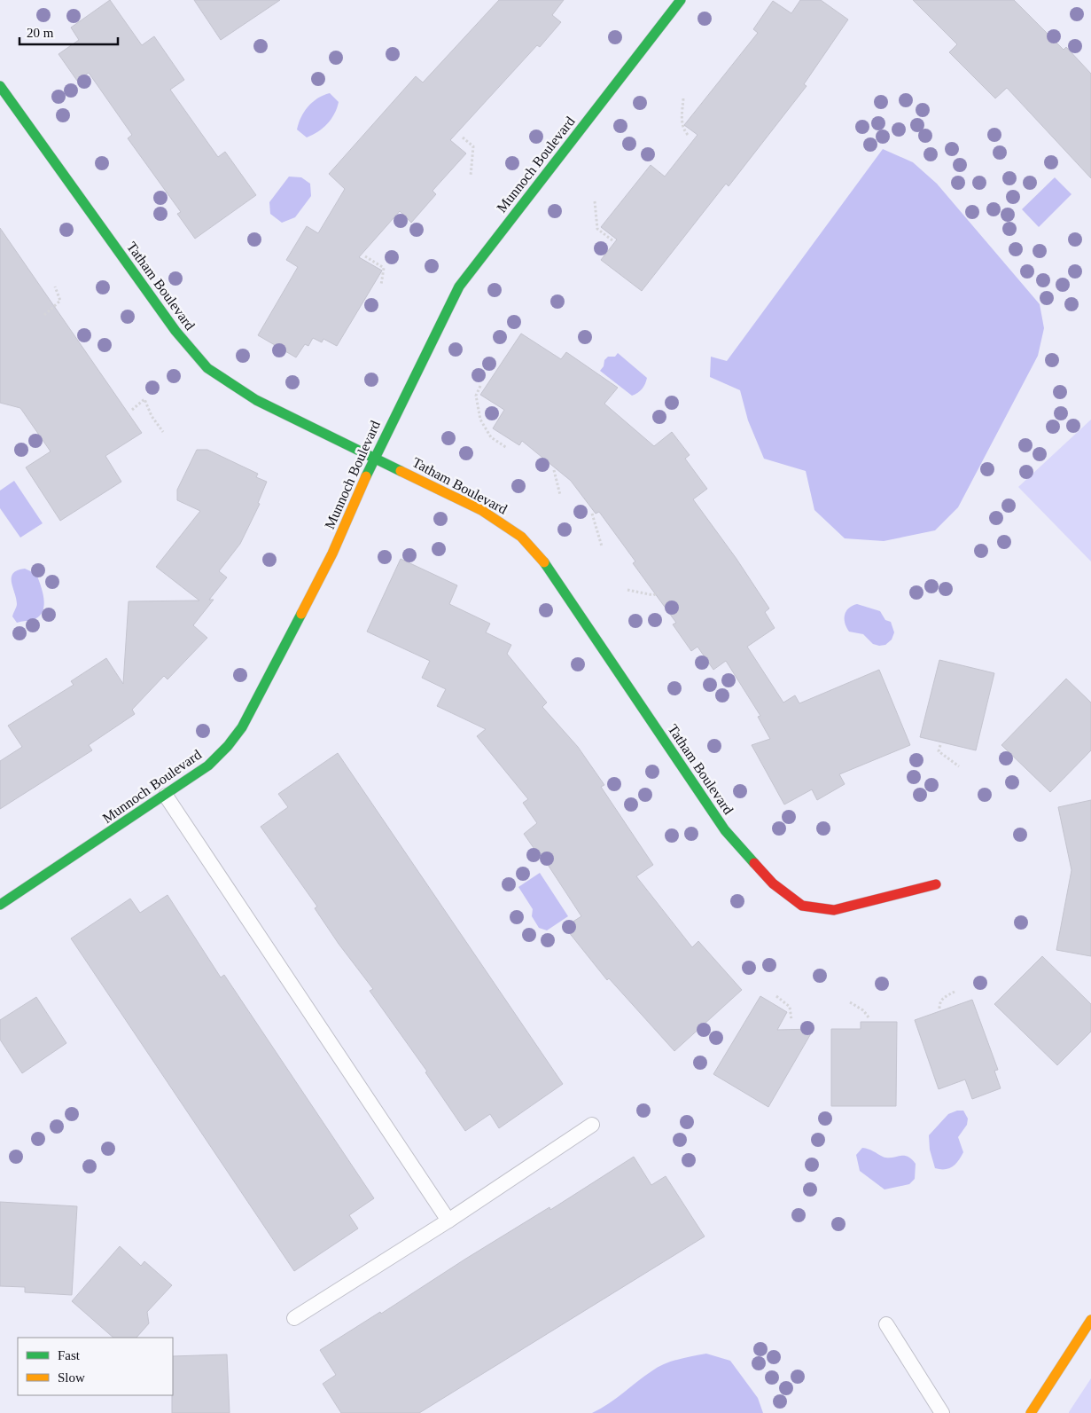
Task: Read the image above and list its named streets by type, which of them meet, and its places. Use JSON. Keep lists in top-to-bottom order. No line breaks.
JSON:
{"streets":{"street":["Munnoch Boulevard","Tatham Boulevard"]},"crossings":[["Munnoch Boulevard","Tatham Boulevard"]],"legend":["Fast","Slow"],"scale_bar":"20 m"}
